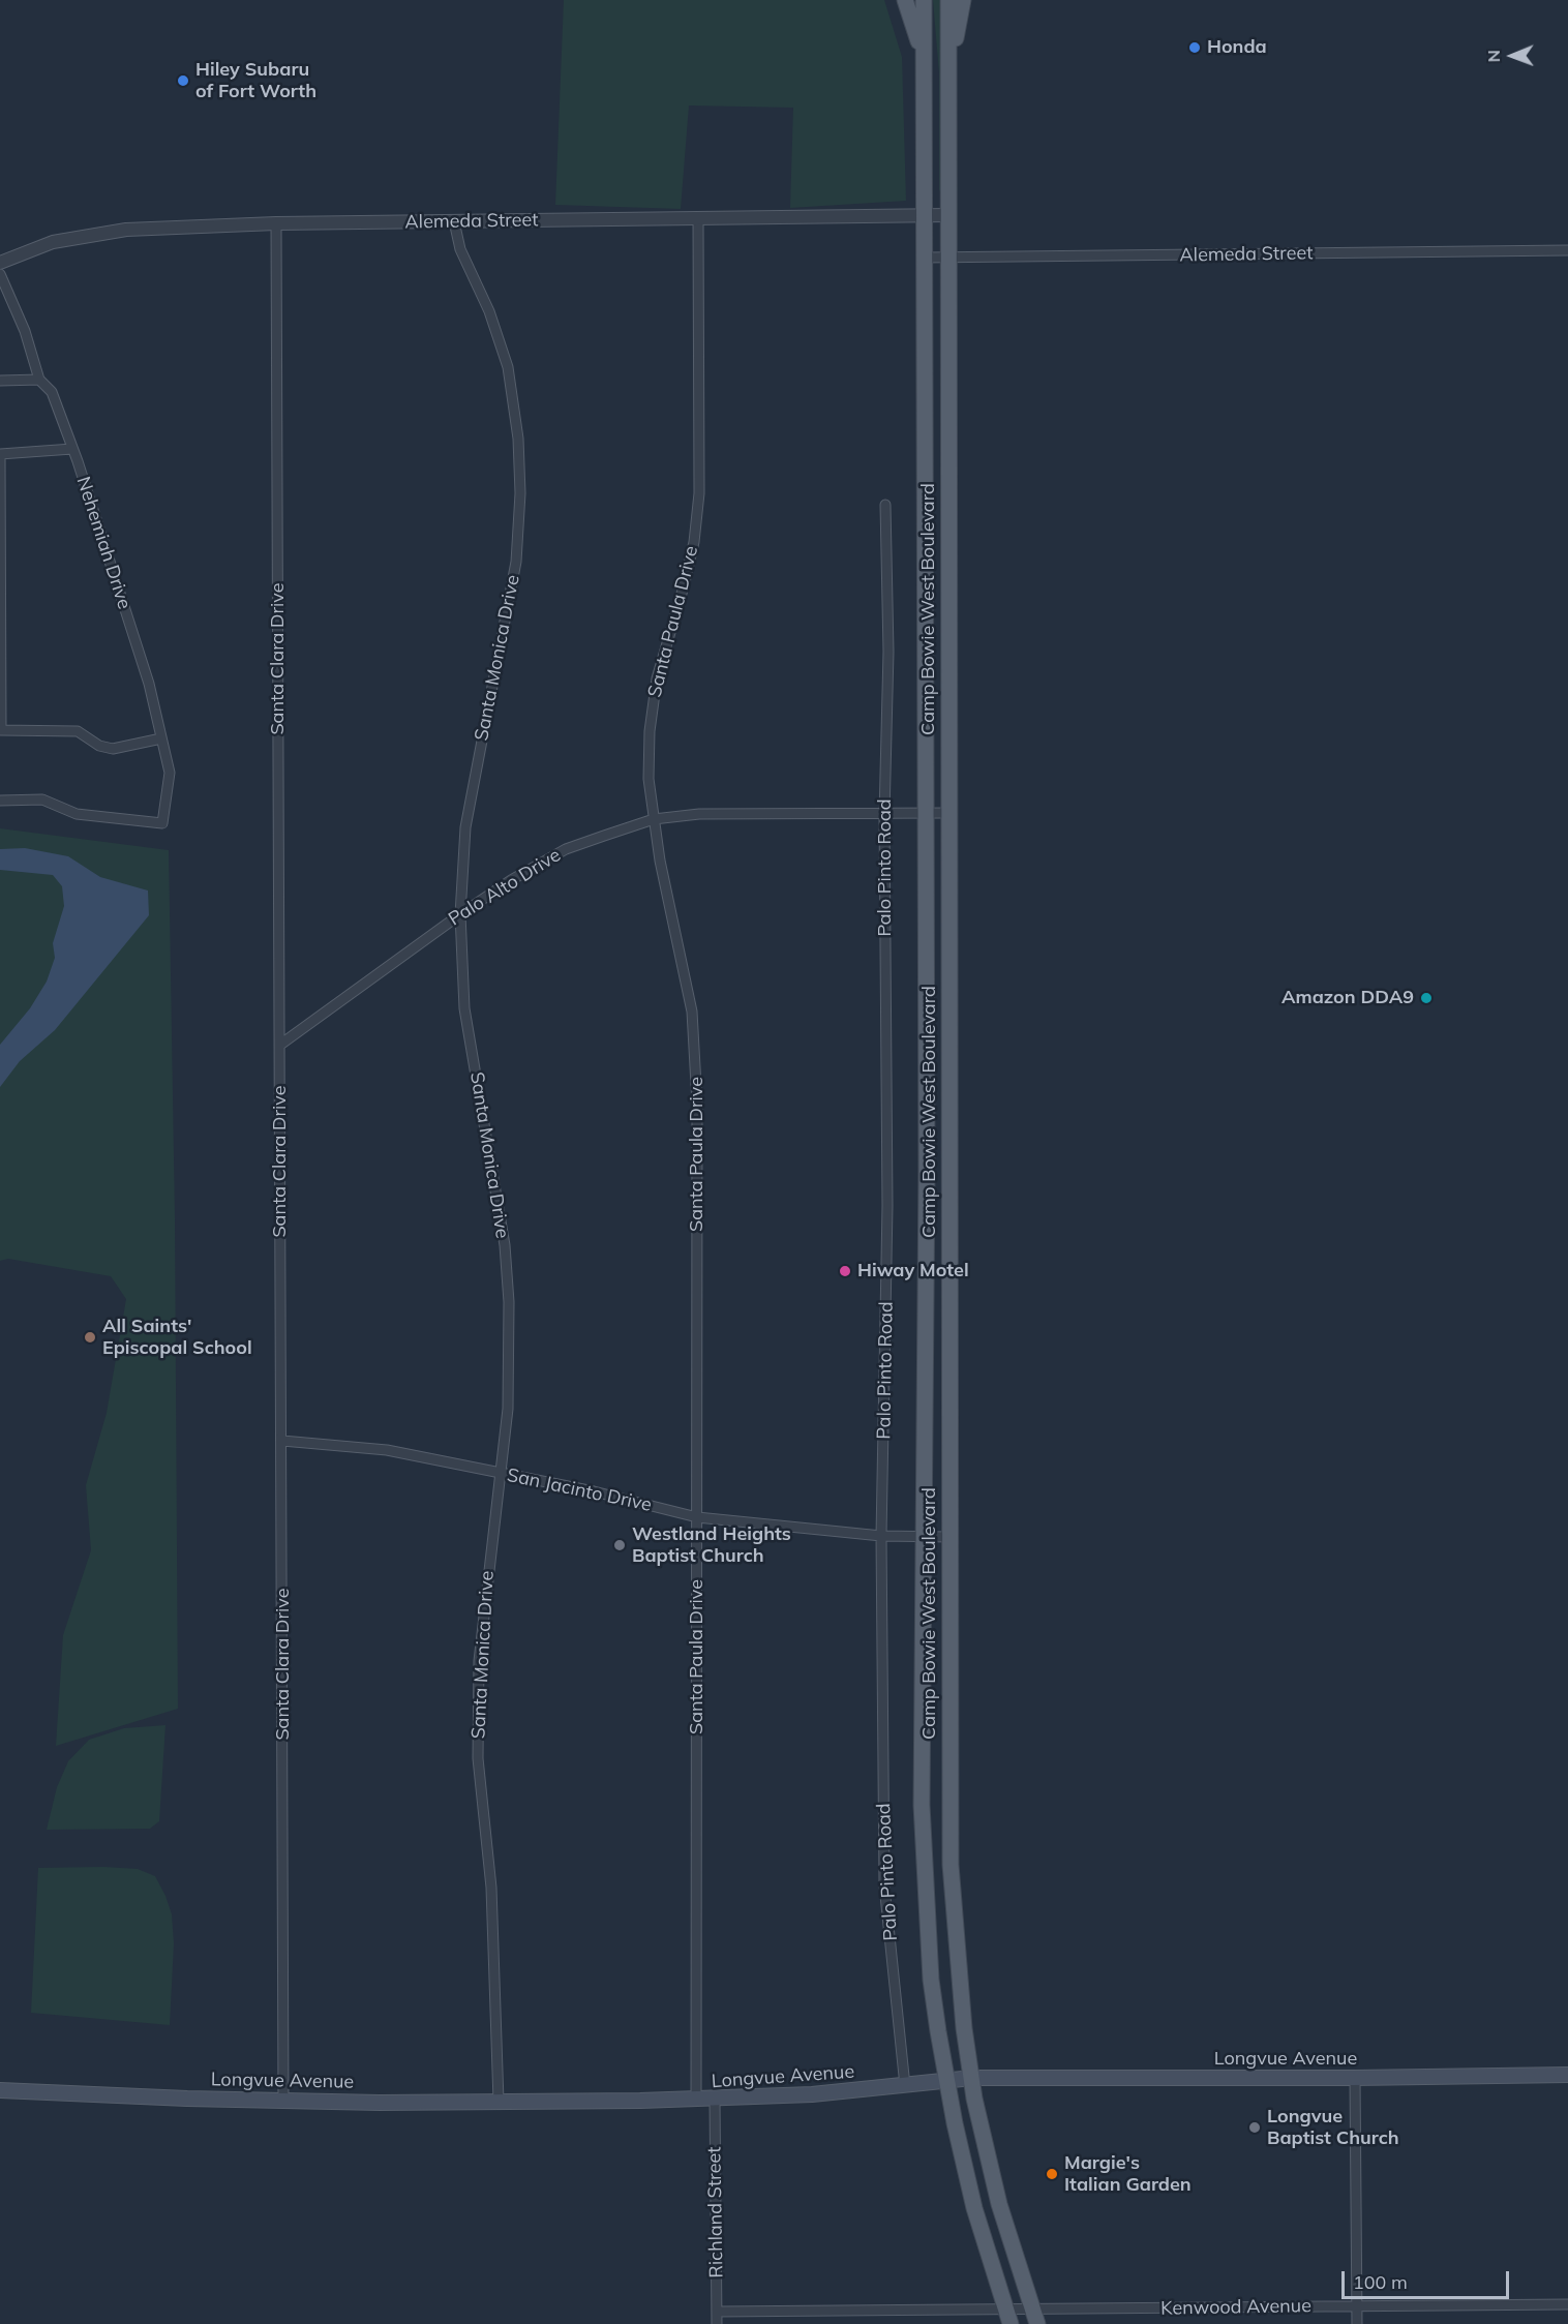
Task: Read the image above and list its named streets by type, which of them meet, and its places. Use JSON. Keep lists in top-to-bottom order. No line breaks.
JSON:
{"streets":{"main road":["Camp Bowie West Boulevard","Longvue Avenue"],"street":["Alemeda Street","Nehemiah Drive","Santa Paula Drive","Santa Monica Drive","Santa Clara Drive","Palo Pinto Road","Palo Alto Drive","San Jacinto Drive","Richland Street","Kenwood Avenue"]},"crossings":[["Alemeda Street","Camp Bowie West Boulevard"],["Alemeda Street","Santa Paula Drive"],["Alemeda Street","Santa Monica Drive"],["Alemeda Street","Santa Clara Drive"],["Camp Bowie West Boulevard","Palo Alto Drive"],["Camp Bowie West Boulevard","San Jacinto Drive"],["Camp Bowie West Boulevard","Longvue Avenue"],["Camp Bowie West Boulevard","Kenwood Avenue"],["Santa Paula Drive","Palo Alto Drive"],["Santa Paula Drive","San Jacinto Drive"],["Santa Paula Drive","Longvue Avenue"],["Santa Monica Drive","Palo Alto Drive"],["Santa Monica Drive","San Jacinto Drive"],["Santa Monica Drive","Longvue Avenue"],["Santa Clara Drive","Palo Alto Drive"],["Santa Clara Drive","San Jacinto Drive"],["Santa Clara Drive","Longvue Avenue"],["Palo Pinto Road","Palo Alto Drive"],["Palo Pinto Road","San Jacinto Drive"],["Palo Pinto Road","Longvue Avenue"],["Longvue Avenue","Richland Street"],["Richland Street","Kenwood Avenue"]],"places":["Honda","Hiley Subaru of Fort Worth","Amazon DDA9","Hiway Motel","All Saints' Episcopal School","Westland Heights Baptist Church","Longvue Baptist Church","Margie's Italian Garden"],"scale_bar":"100 m","north":"left"}
